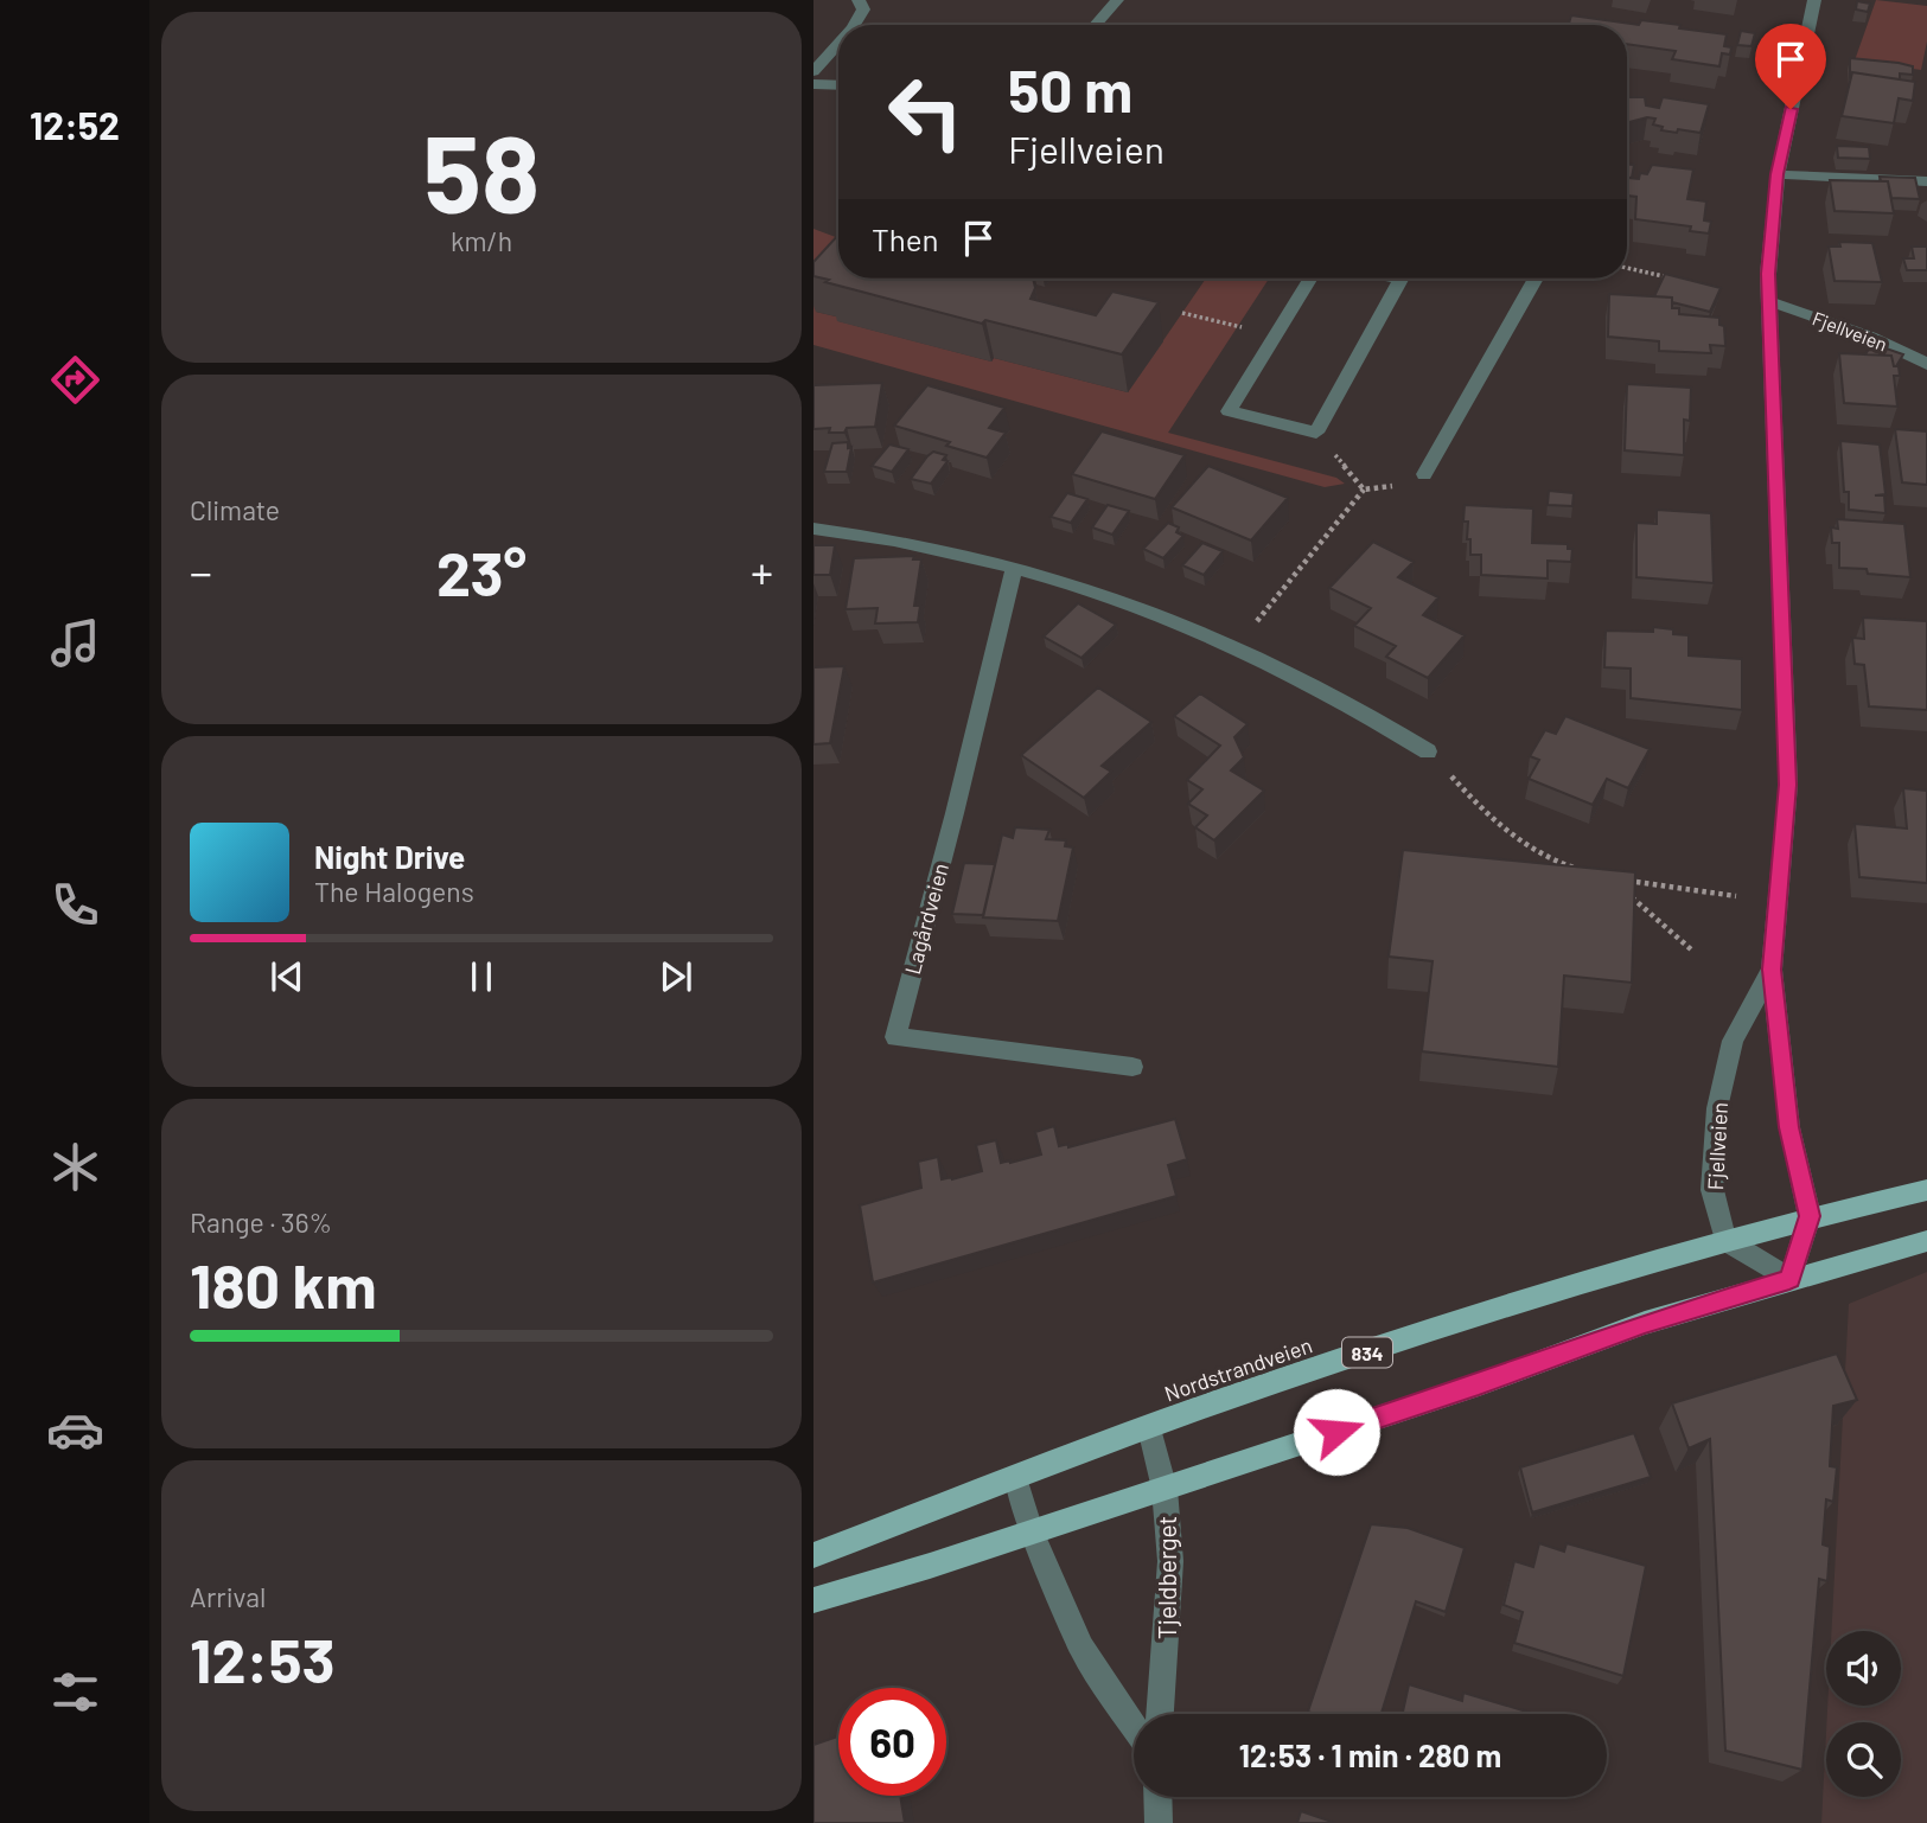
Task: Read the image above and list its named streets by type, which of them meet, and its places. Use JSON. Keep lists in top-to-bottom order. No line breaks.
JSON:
{"streets":{"main road":["834","Nordstrandveien"],"street":["Fjellveien","Lagårdveien","Tjeldberget"]},"crossings":[["Fjellveien","Nordstrandveien"],["Nordstrandveien","Tjeldberget"]],"page":{"tabs":"12:52","tile":[["58","km/h"],"Climate",["Range · 36%","180 km"],["Arrival","12:53"]],"turn":["50 m","Fjellveien"],"then":"Then","heat":["−","23°","+"],"song":["Night Drive","The Halogens"],"limit":"60","trip":"12:53 · 1 min · 280 m"}}
